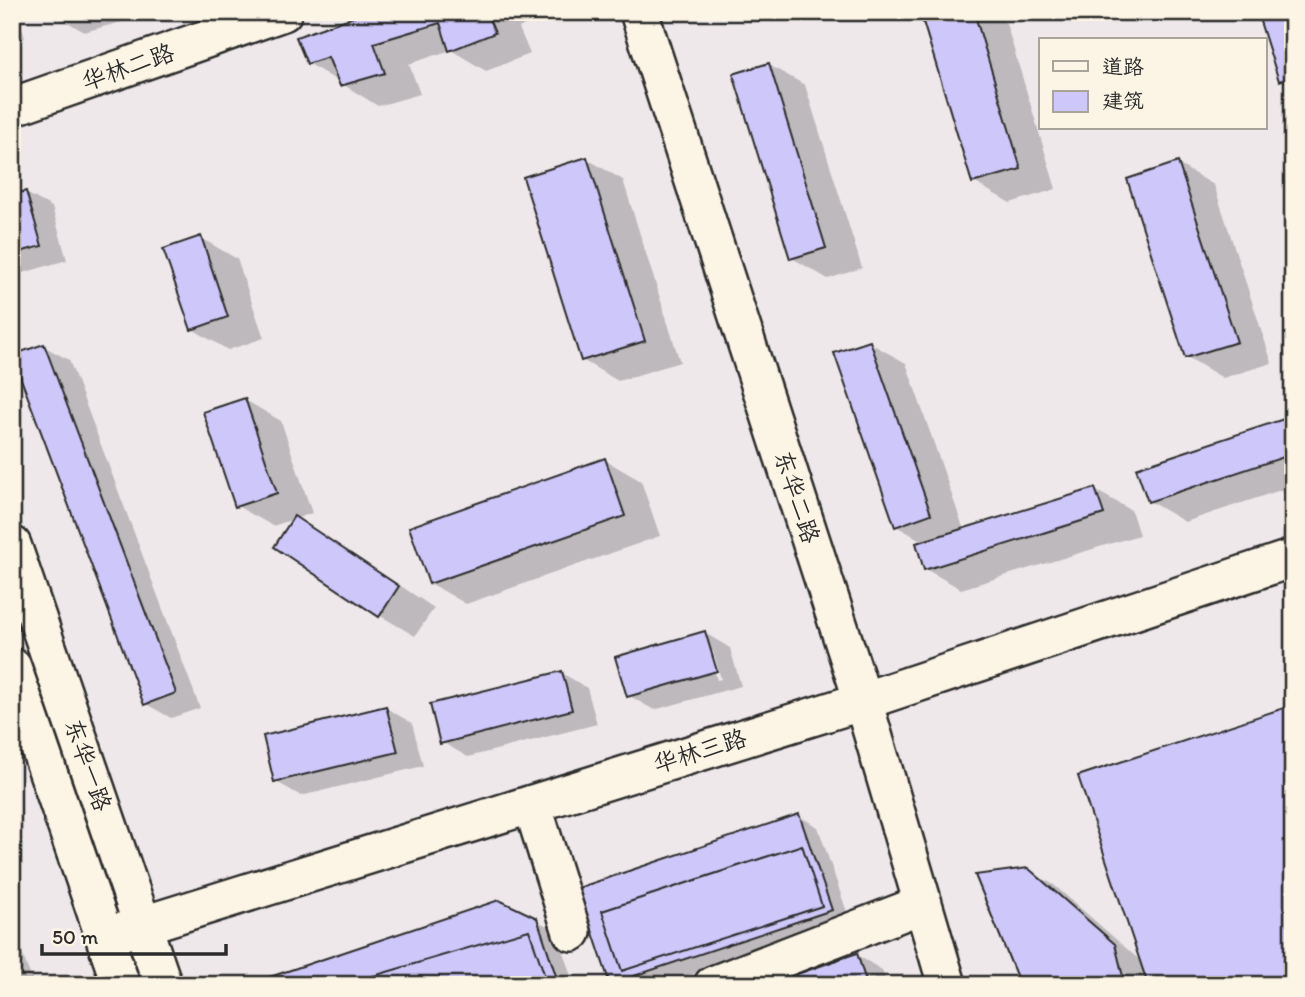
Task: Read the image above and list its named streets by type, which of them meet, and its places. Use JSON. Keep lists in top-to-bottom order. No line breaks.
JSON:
{"streets":{"street":["华林二路","东华二路","华林三路","东华一路"]},"crossings":[["东华二路","华林三路"],["华林三路","东华一路"]],"legend":["道路","建筑"],"scale_bar":"50 m"}
